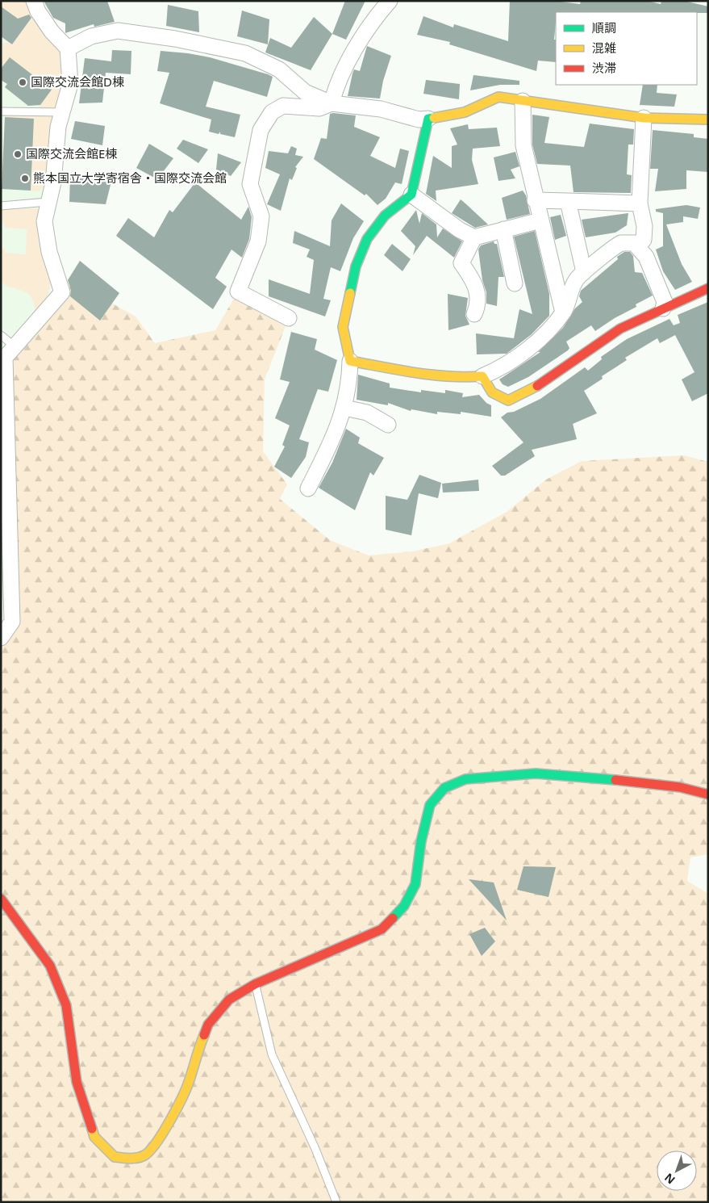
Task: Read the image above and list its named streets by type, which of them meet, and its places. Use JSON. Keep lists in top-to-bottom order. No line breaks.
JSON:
{"places":["国際交流会館D棟","国際交流会館E棟","熊本国立大学寄宿舎・国際交流会館"],"legend":["順調","混雑","渋滞"],"north":"bottom left"}
